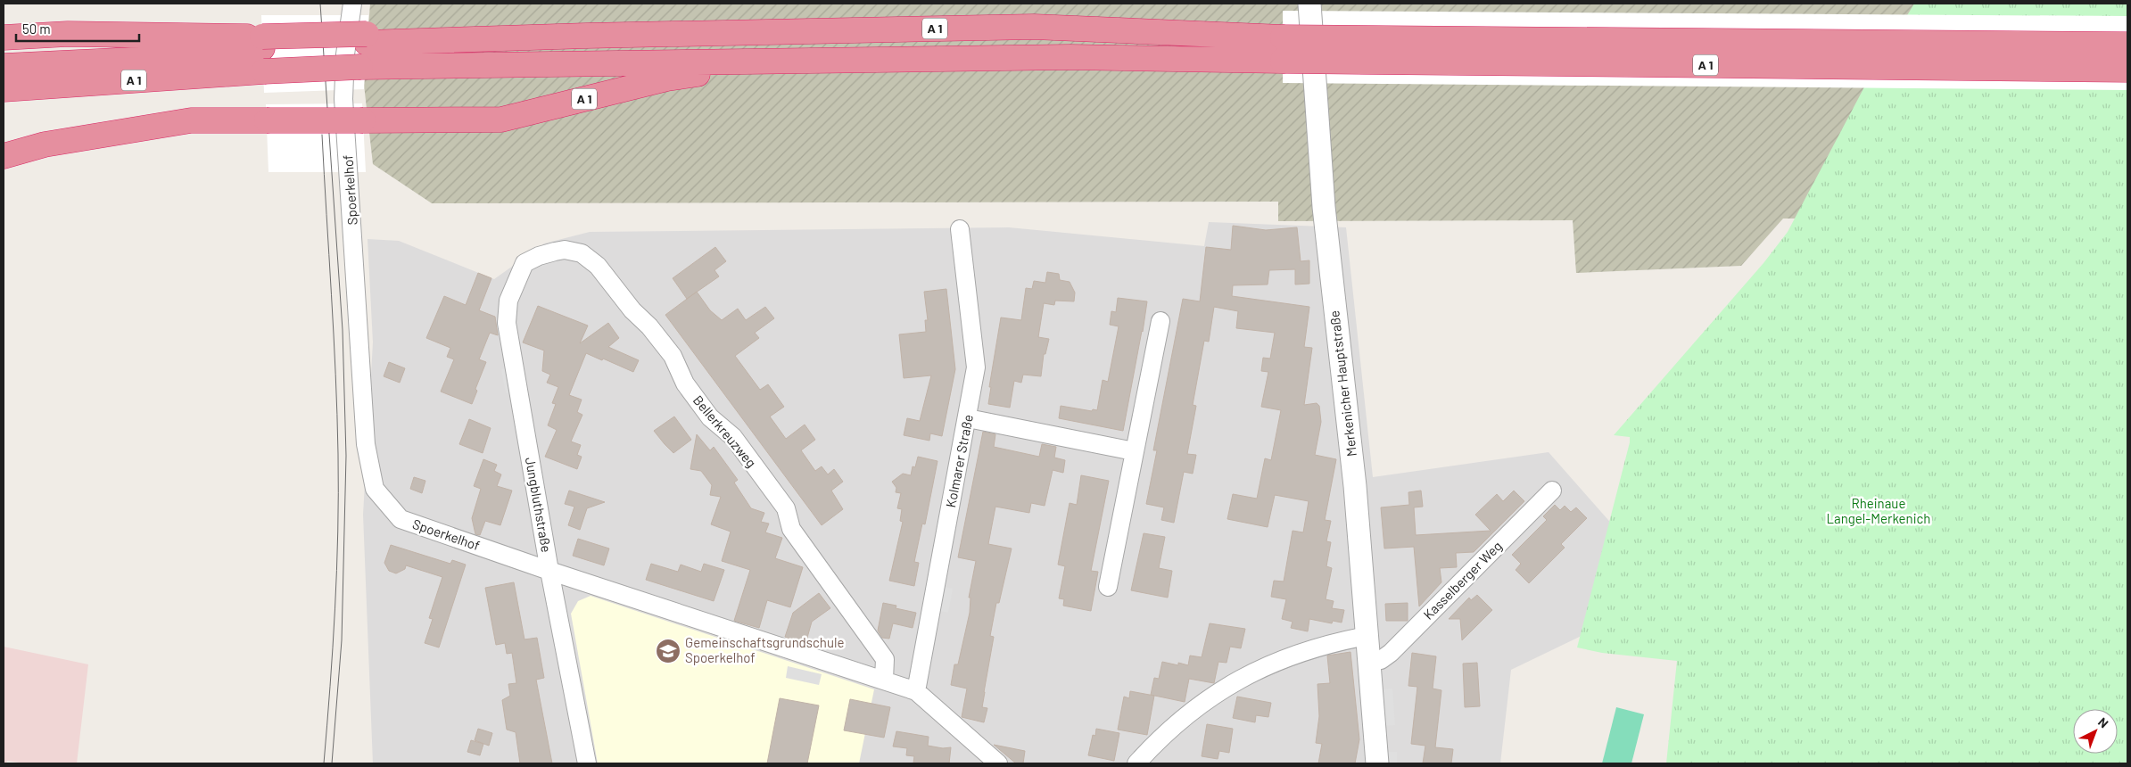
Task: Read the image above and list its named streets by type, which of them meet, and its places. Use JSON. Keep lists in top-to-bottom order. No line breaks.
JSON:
{"streets":{"highway":["A 1"],"street":["Spoerkelhof","Merkenicher Hauptstraße","Bellerkreuzweg","Kolmarer Straße","Jungbluthstraße","Kasselberger Weg"]},"crossings":[["Spoerkelhof","Bellerkreuzweg"],["Spoerkelhof","Kolmarer Straße"],["Spoerkelhof","Jungbluthstraße"],["Merkenicher Hauptstraße","Kasselberger Weg"],["Bellerkreuzweg","Jungbluthstraße"]],"parks":["Rheinaue Langel-Merkenich"],"places":{"school or university":["Gemeinschaftsgrundschule Spoerkelhof"]},"scale_bar":"50 m","north":"top right"}
